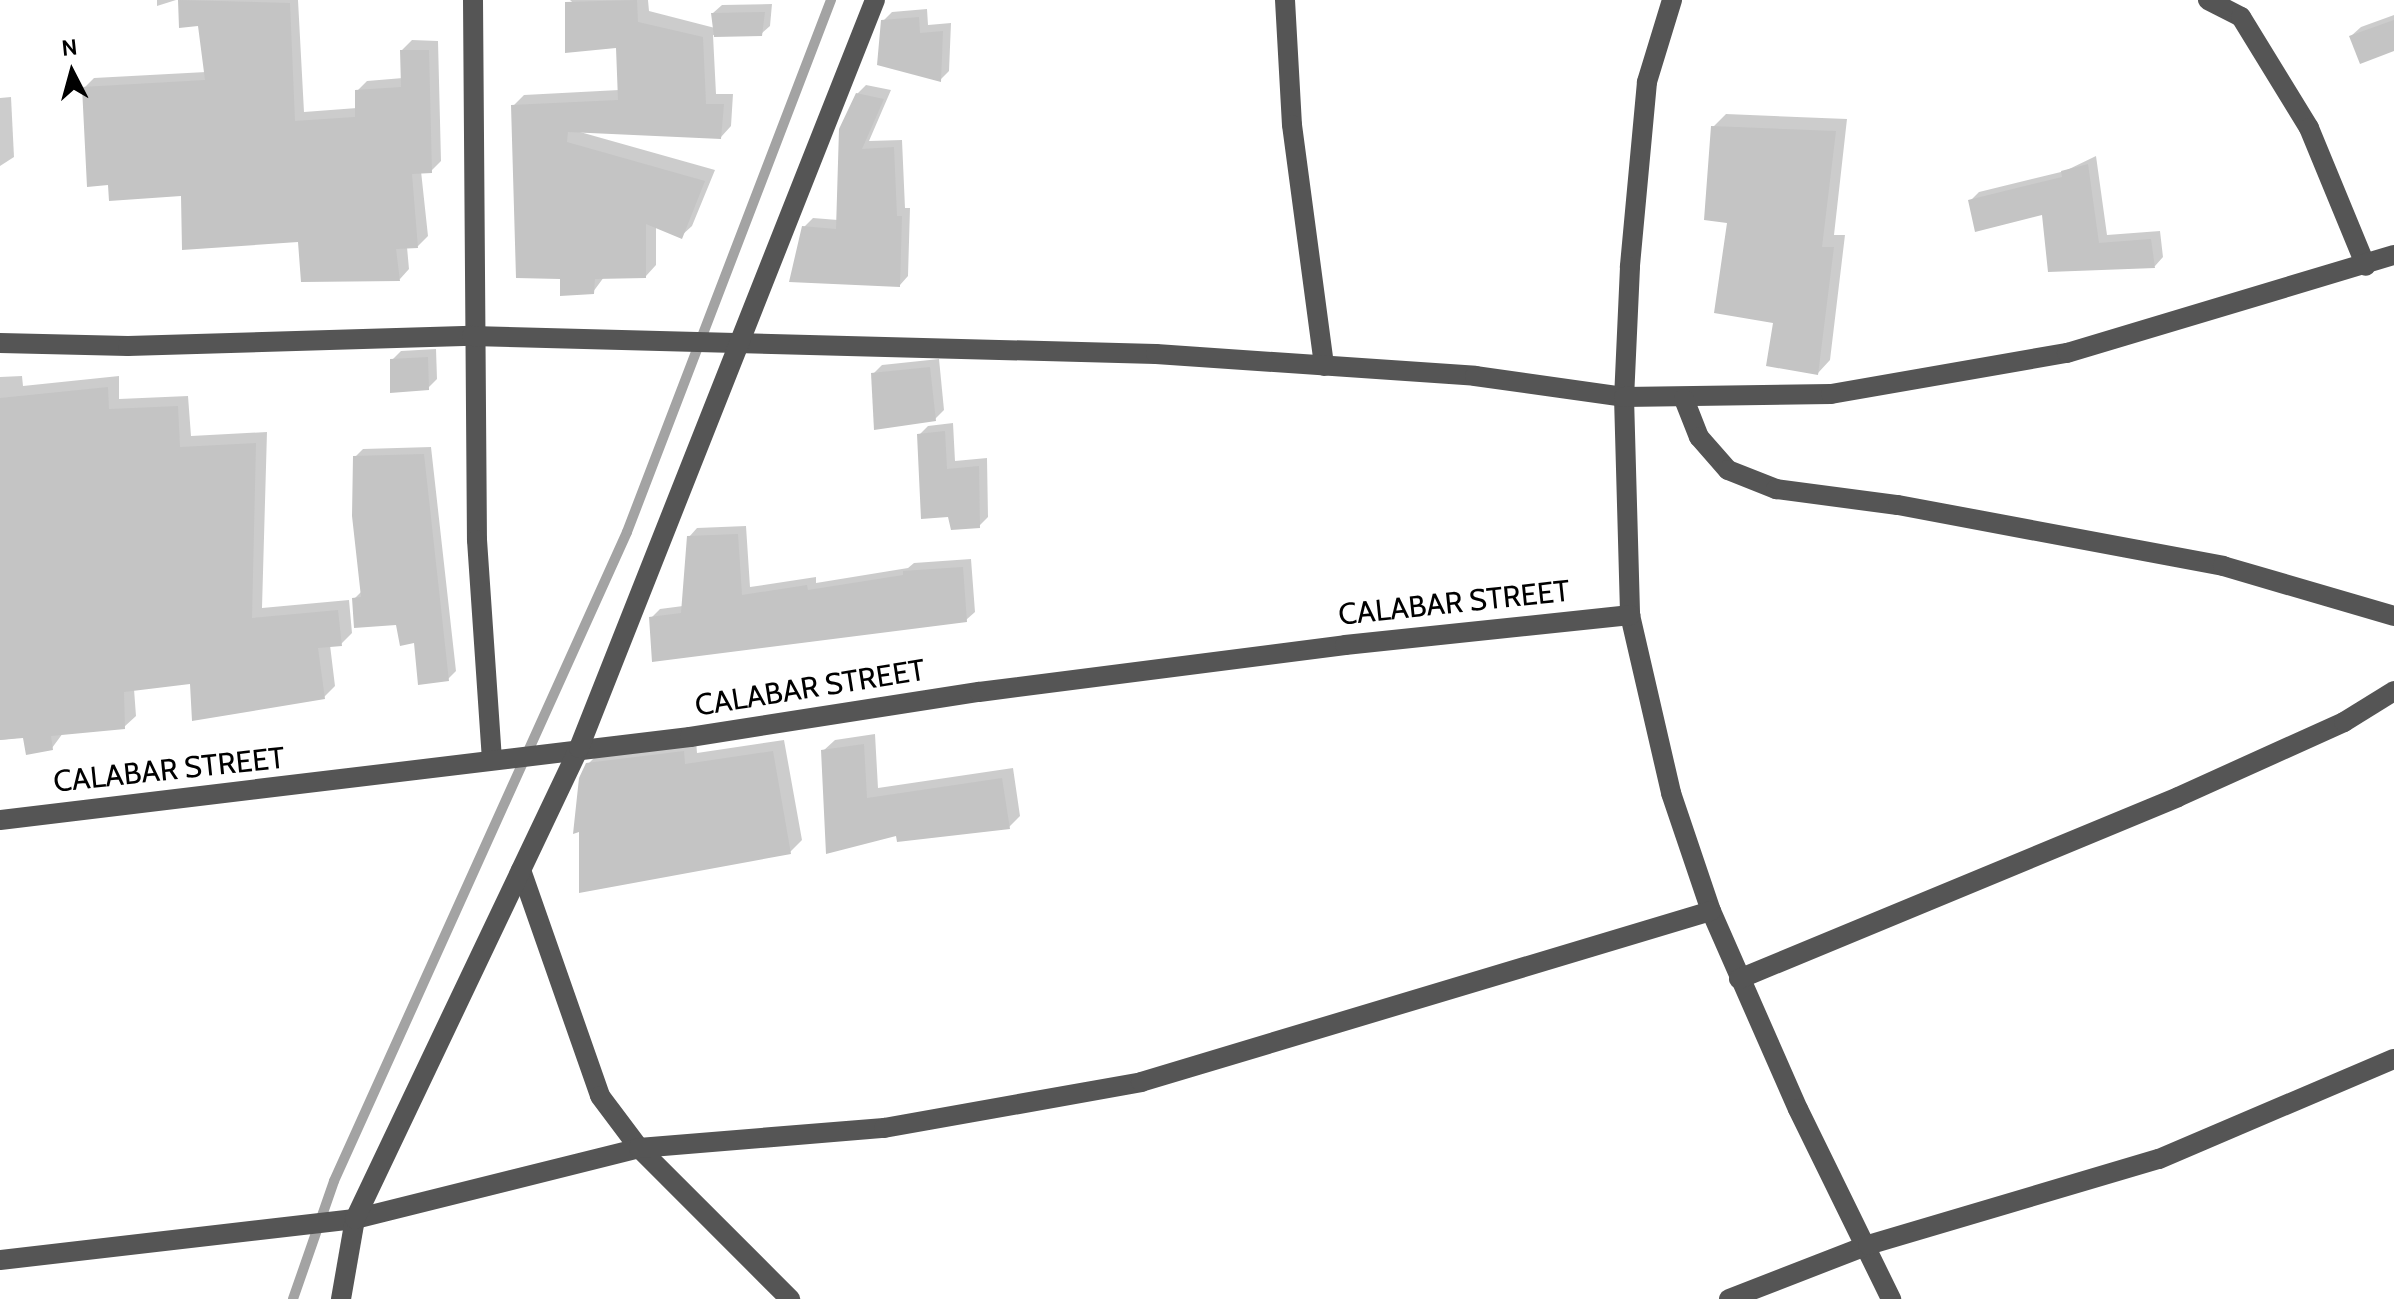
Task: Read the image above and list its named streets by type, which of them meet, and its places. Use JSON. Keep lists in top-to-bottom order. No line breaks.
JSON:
{"streets":{"street":["CALABAR STREET"]},"north":"top"}
